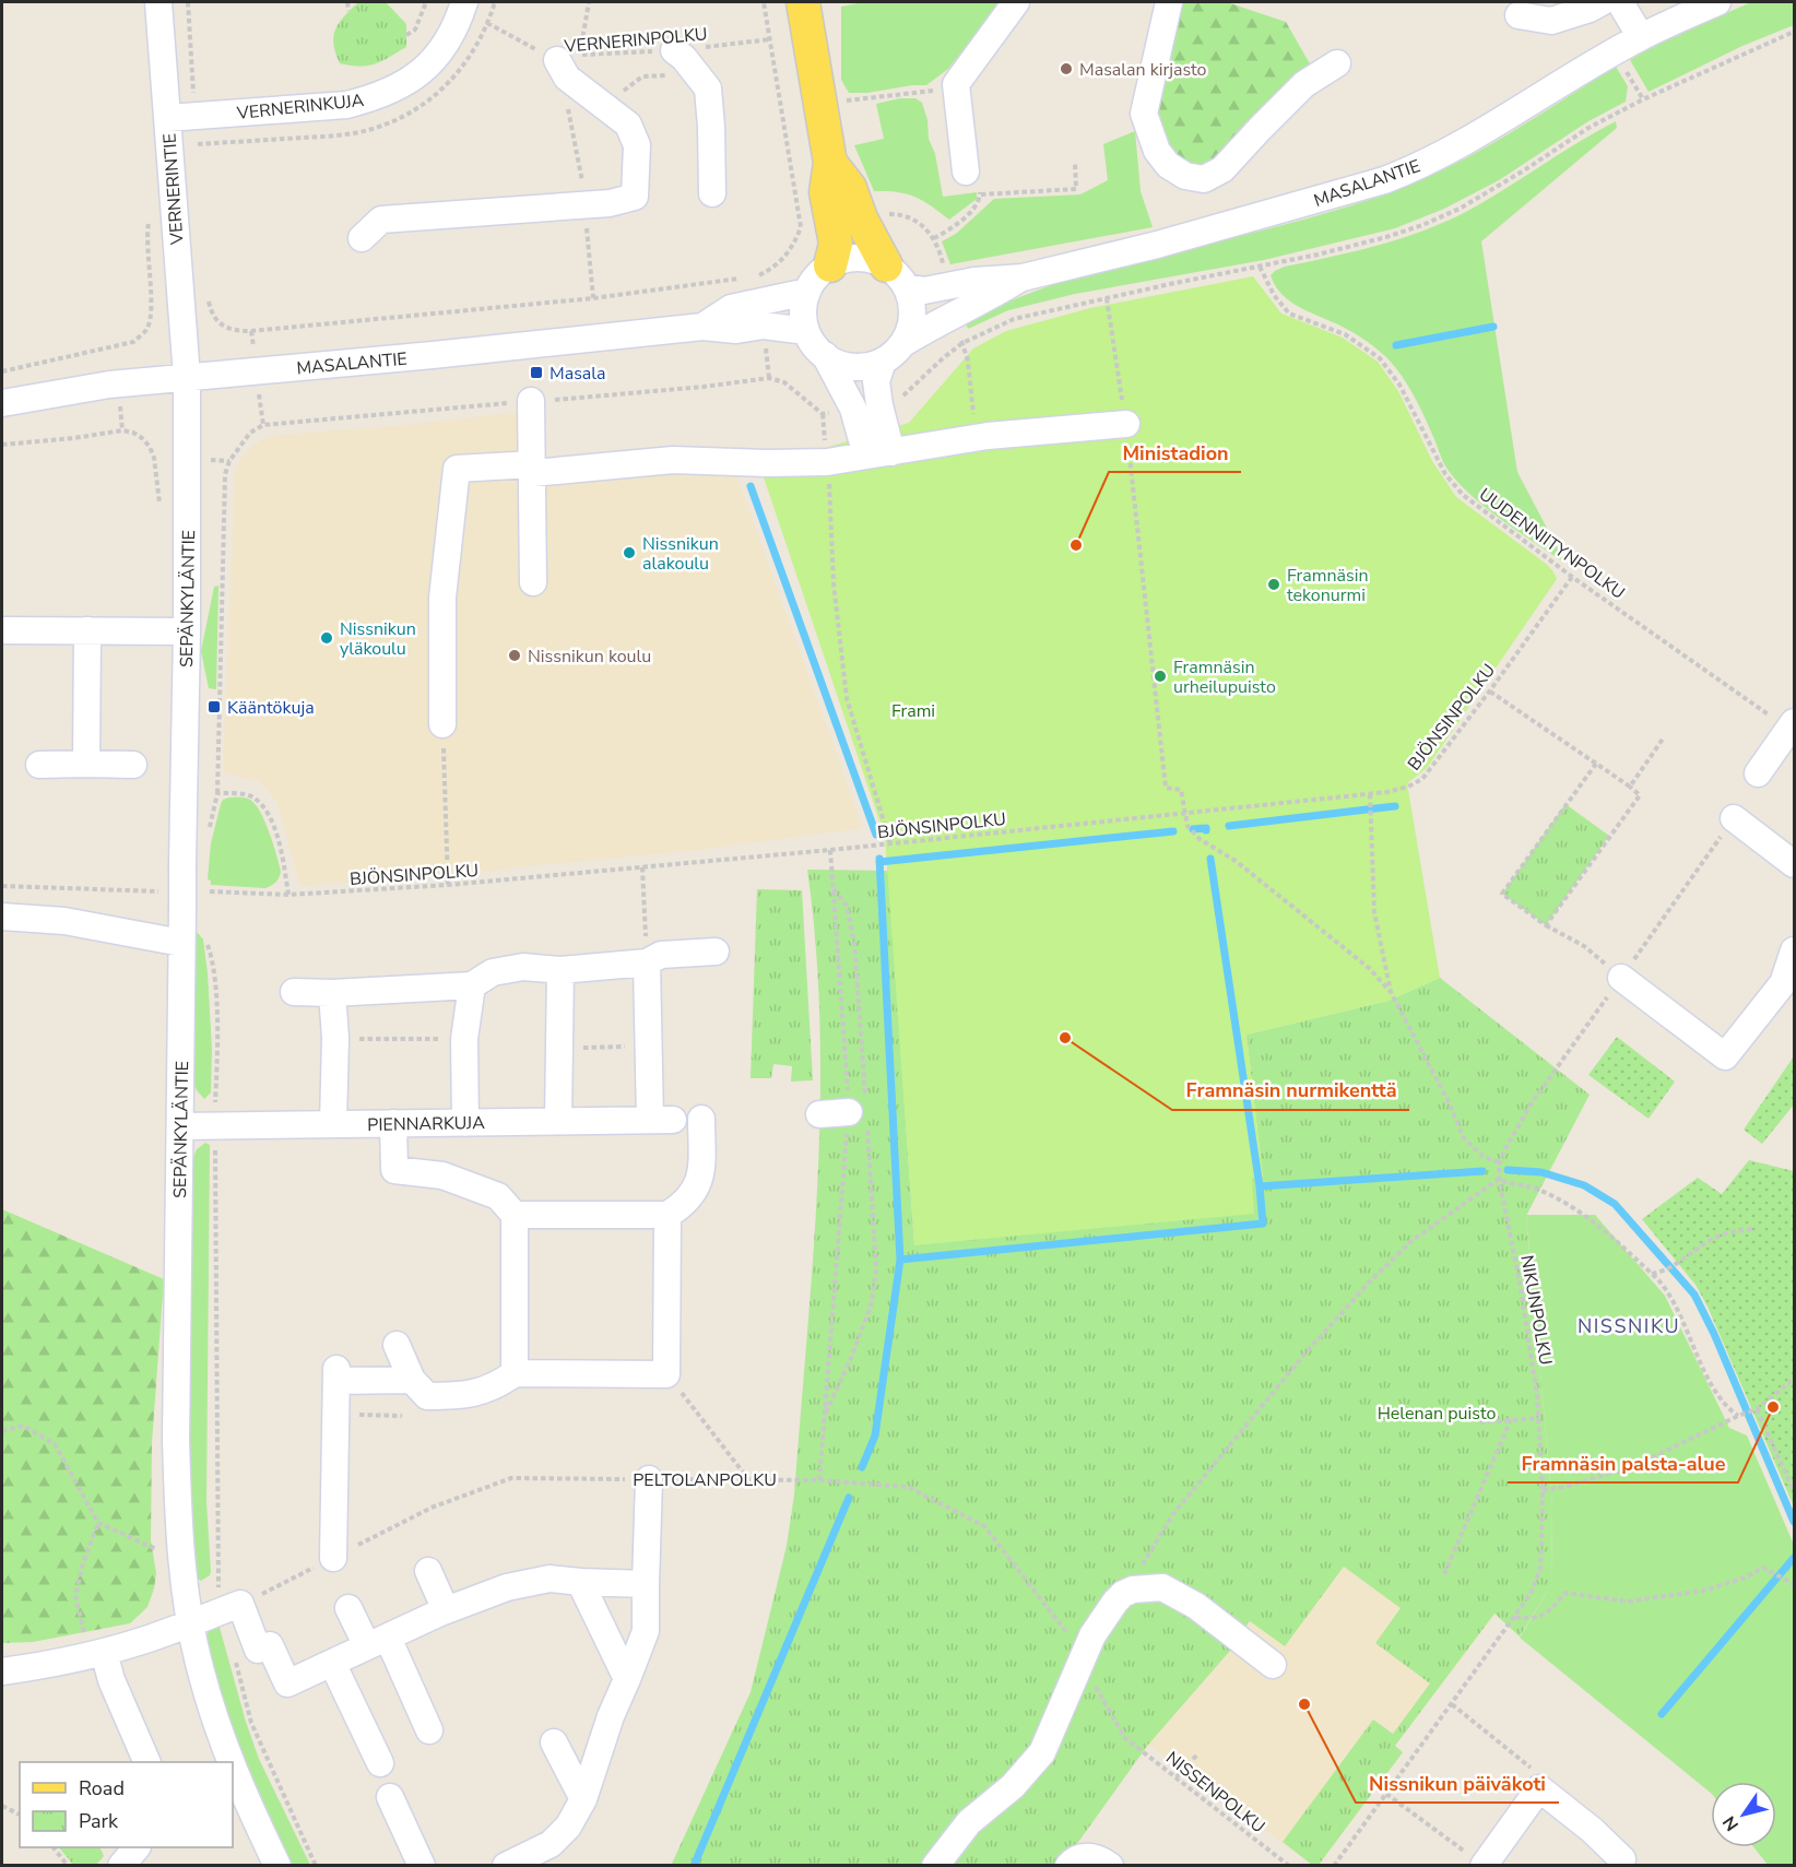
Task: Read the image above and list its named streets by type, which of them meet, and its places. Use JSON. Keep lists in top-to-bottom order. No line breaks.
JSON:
{"streets":{"street":["VERNERINKUJA","MASALANTIE","VERNERINTIE","SEPÄNKYLÄNTIE","PIENNARKUJA"],"path":["VERNERINPOLKU","UUDENNIITYNPOLKU","BJÖNSINPOLKU","NIKUNPOLKU","PELTOLANPOLKU","NISSENPOLKU"]},"crossings":[["VERNERINPOLKU","VERNERINKUJA"],["VERNERINKUJA","VERNERINTIE"],["MASALANTIE","VERNERINTIE"],["MASALANTIE","SEPÄNKYLÄNTIE"],["VERNERINTIE","SEPÄNKYLÄNTIE"],["UUDENNIITYNPOLKU","BJÖNSINPOLKU"],["SEPÄNKYLÄNTIE","PIENNARKUJA"],["PELTOLANPOLKU","NISSENPOLKU"]],"districts":["NISSNIKU"],"parks":["Frami","Helenan puisto"],"places":{"other":["Masalan kirjasto","Ministadion","Nissnikun alakoulu","Framnäsin tekonurmi","Nissnikun yläkoulu","Nissnikun koulu","Framnäsin urheilupuisto","Framnäsin nurmikenttä","Framnäsin palsta-alue","Nissnikun päiväkoti"],"transit":["Masala","Kääntökuja"]},"legend":["Road","Park"],"north":"bottom left"}
